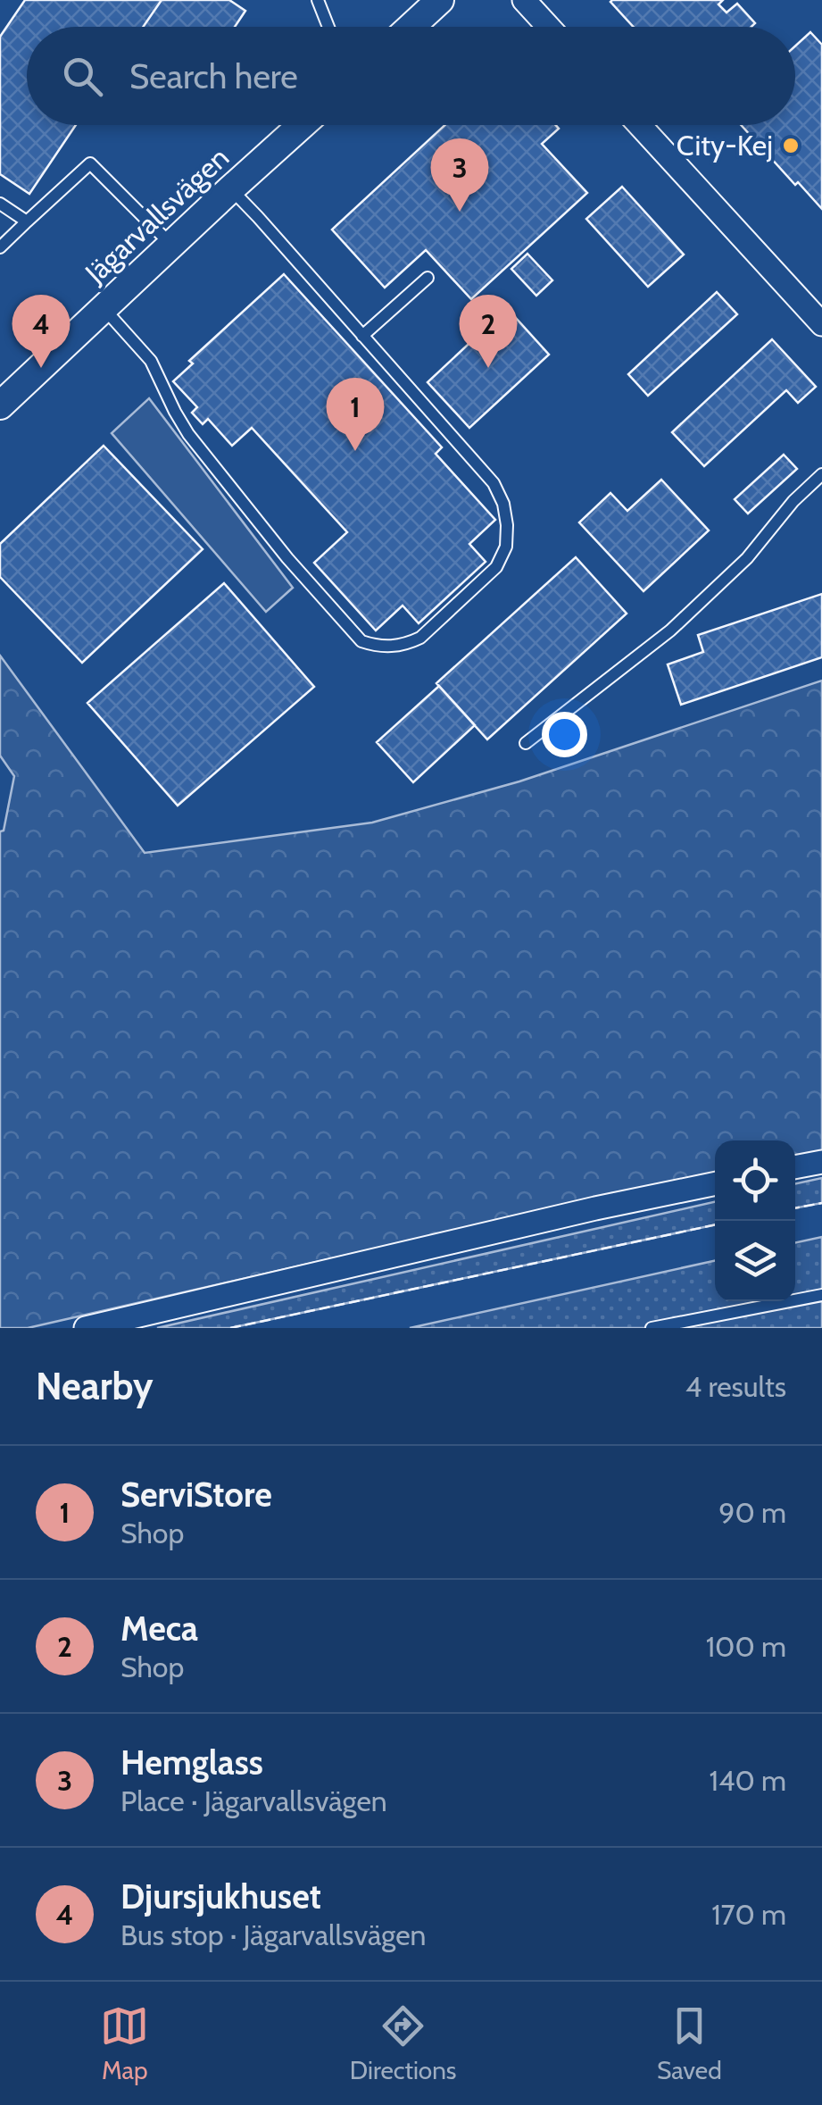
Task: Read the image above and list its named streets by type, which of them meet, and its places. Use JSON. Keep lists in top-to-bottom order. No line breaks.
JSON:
{"streets":{"street":["Jägarvallsvägen"]},"places":["City-Kej"],"page":{"search":"Search here","pins":["3","2","4","1"],"heading":["Nearby","4 results"],"list":[{"mark":"1","name":"ServiStore","note":"Shop","value":"90 m"},{"mark":"2","name":"Meca","note":"Shop","value":"100 m"},{"mark":"3","name":"Hemglass","note":"Place · Jägarvallsvägen","value":"140 m"},{"mark":"4","name":"Djursjukhuset","note":"Bus stop · Jägarvallsvägen","value":"170 m"}],"nav":["Map","Directions","Saved"]}}
